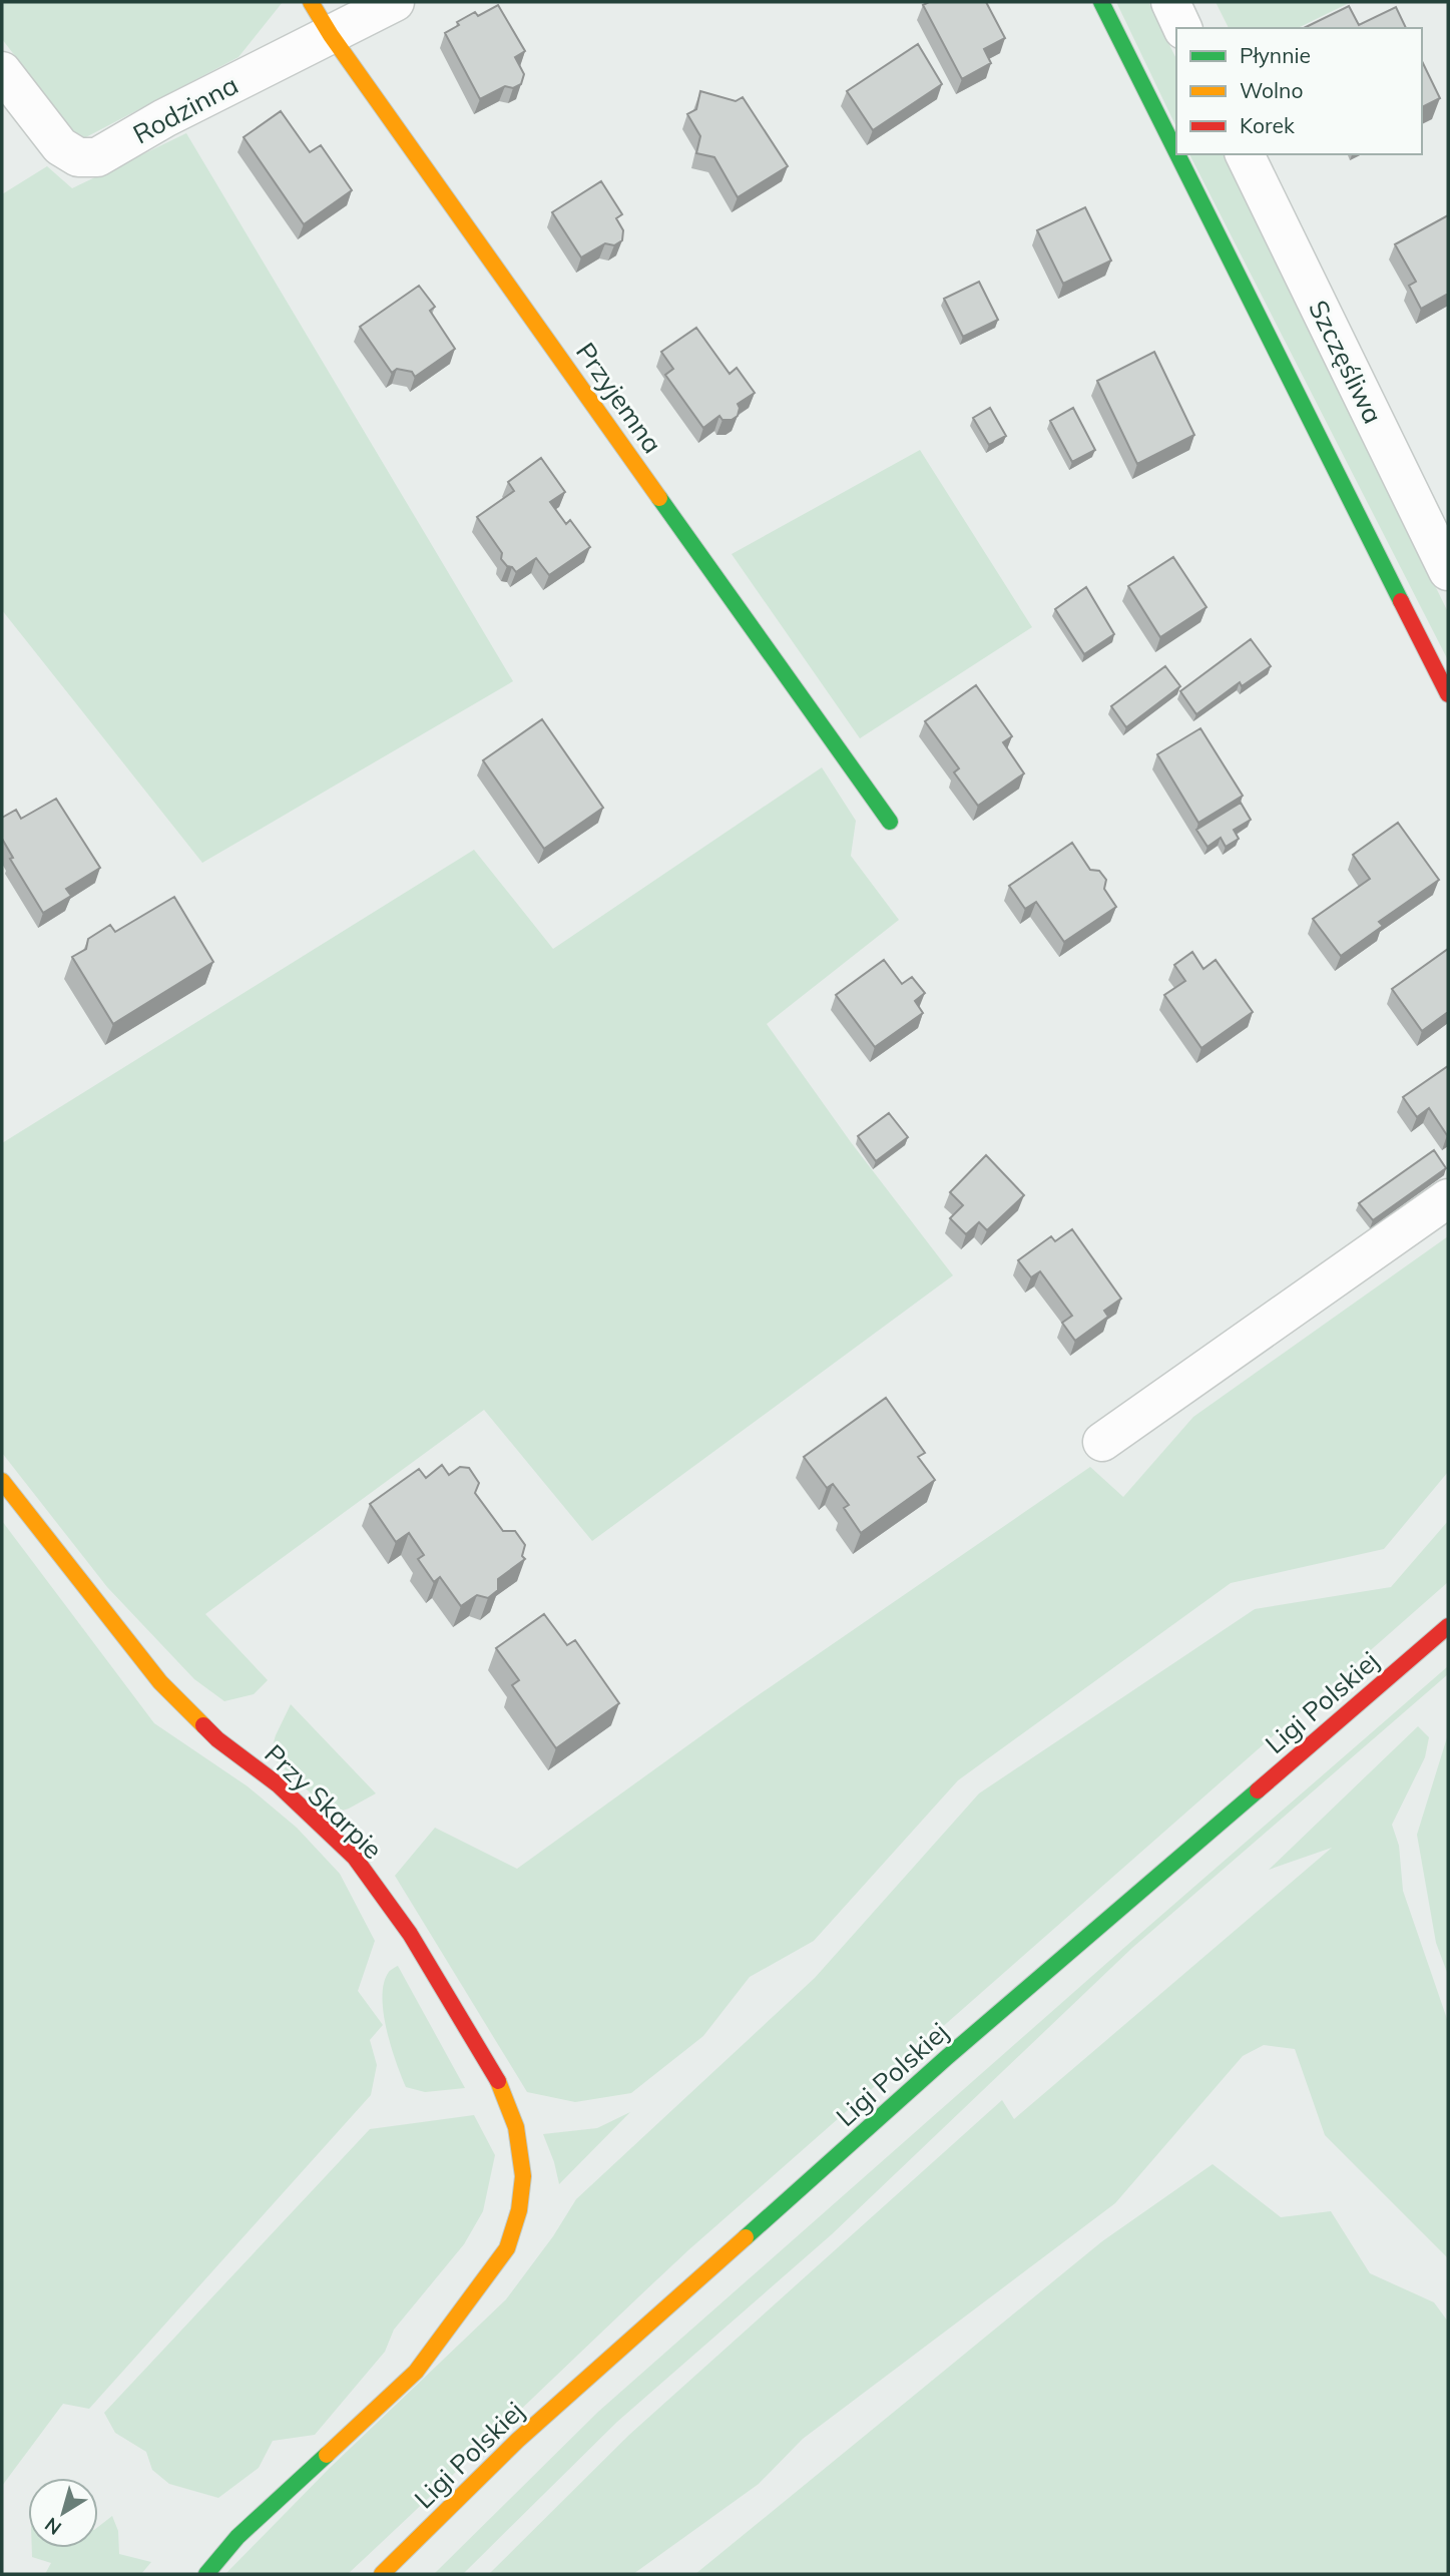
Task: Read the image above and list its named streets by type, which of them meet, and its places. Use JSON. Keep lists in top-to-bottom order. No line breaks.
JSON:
{"streets":{"street":["Rodzinna","Szczęśliwa","Przyjemna","Ligi Polskiej","Przy Skarpie"]},"crossings":[["Rodzinna","Przyjemna"]],"legend":["Płynnie","Wolno","Korek"],"north":"bottom left"}
